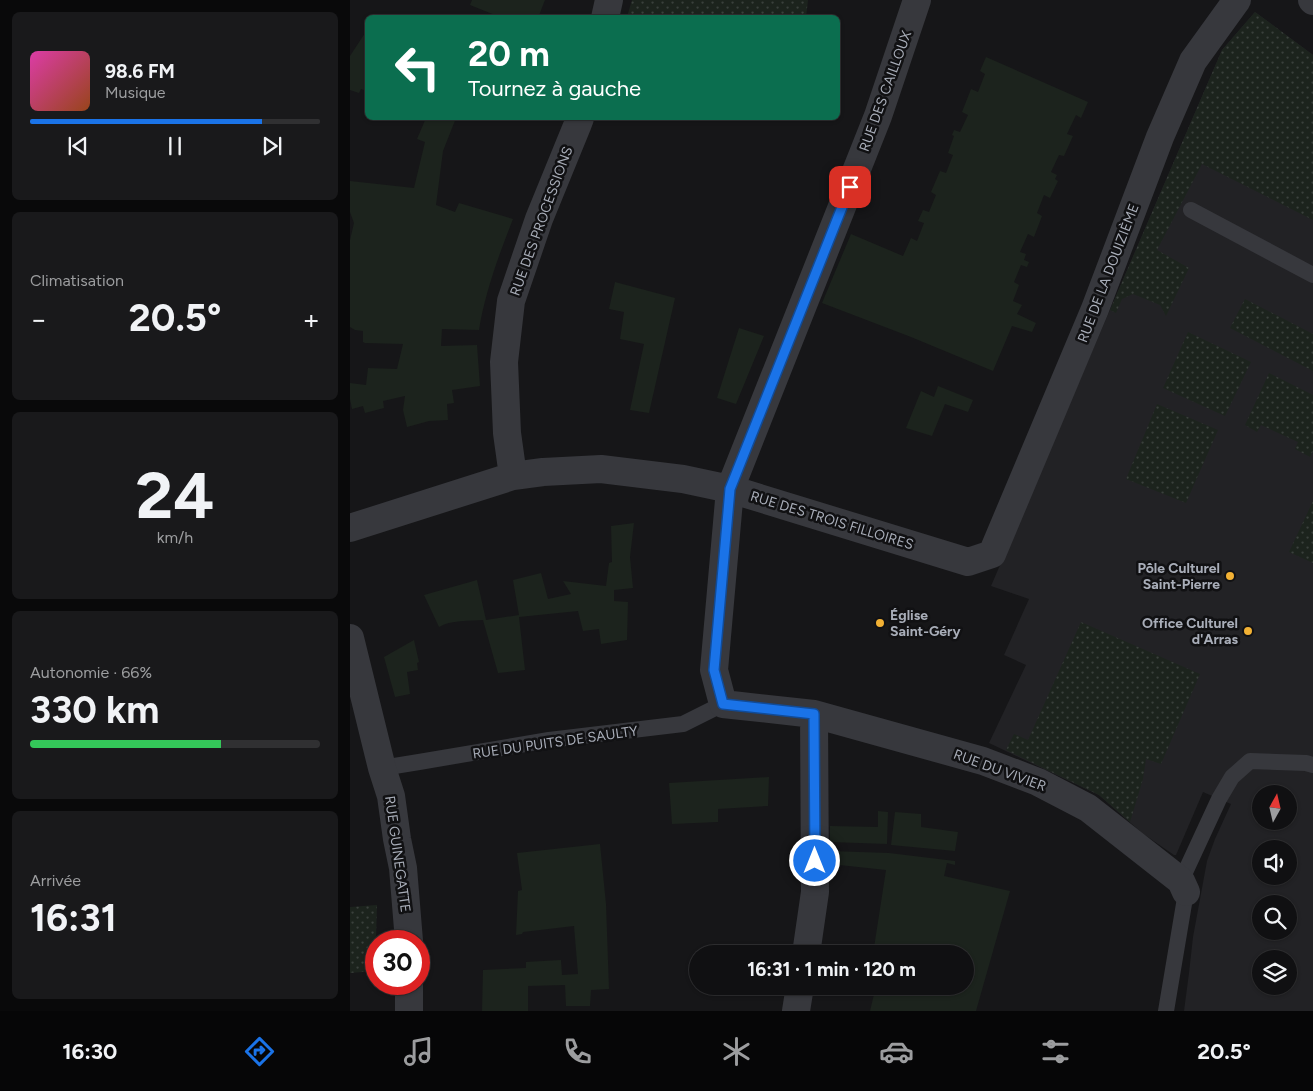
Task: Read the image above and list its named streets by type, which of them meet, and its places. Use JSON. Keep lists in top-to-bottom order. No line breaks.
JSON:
{"streets":{"street":["RUE DES CAILLOUX","RUE DES PROCESSIONS","RUE DE LA DOUIZIÈME","RUE DES TROIS FILLOIRES","RUE DU VIVIER","RUE GUINEGATTE"],"lane":["RUE DU PUITS DE SAULTY"]},"crossings":[["RUE DES CAILLOUX","RUE DES TROIS FILLOIRES"],["RUE DES CAILLOUX","RUE DU PUITS DE SAULTY"],["RUE DES CAILLOUX","RUE DU VIVIER"],["RUE DES PROCESSIONS","RUE DES TROIS FILLOIRES"],["RUE DE LA DOUIZIÈME","RUE DES TROIS FILLOIRES"],["RUE DU PUITS DE SAULTY","RUE DU VIVIER"],["RUE DU PUITS DE SAULTY","RUE GUINEGATTE"]],"places":["Pôle Culturel Saint-Pierre","Église Saint-Géry","Office Culturel d'Arras"],"north":"top","page":{"turn":["20 m","Tournez à gauche"],"song":["98.6 FM","Musique"],"tile":["Climatisation",["24","km/h"],["Autonomie · 66%","330 km"],["Arrivée","16:31"]],"heat":["−","20.5°","+"],"limit":"30","trip":"16:31 · 1 min · 120 m","tabs":["16:30","20.5°"]}}
